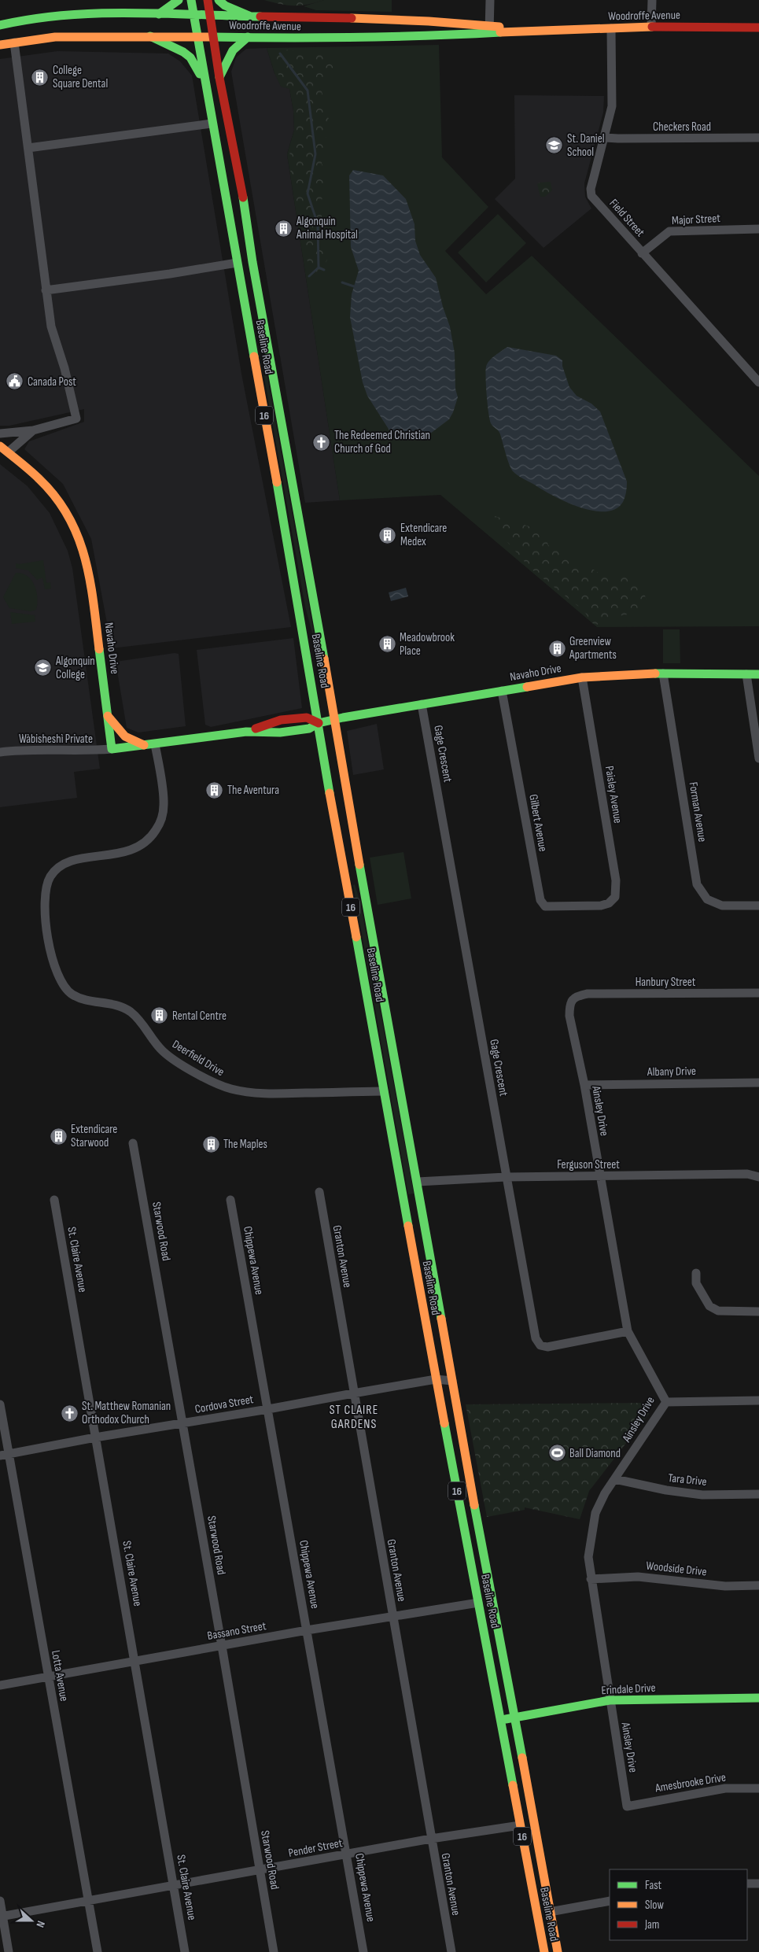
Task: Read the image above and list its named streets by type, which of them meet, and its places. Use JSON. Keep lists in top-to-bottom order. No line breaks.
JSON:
{"streets":{"main road":["Woodroffe Avenue","Baseline Road","16","Navaho Drive","Erindale Drive"],"street":["Checkers Road","Field Street","Major Street","Wàbisheshì Private","Gage Crescent","Paisley Avenue","Forman Avenue","Gilbert Avenue","Hanbury Street","Deerfield Drive","Albany Drive","Ainsley Drive","Ferguson Street","Starwood Road","Granton Avenue","St. Claire Avenue","Chippewa Avenue","Cordova Street","Tara Drive","Woodside Drive","Bassano Street","Lotta Avenue","Amesbrooke Drive","Pender Street"]},"crossings":[["Woodroffe Avenue","Field Street"],["Woodroffe Avenue","Baseline Road"],["Checkers Road","Field Street"],["Field Street","Major Street"],["Baseline Road","Navaho Drive"],["Baseline Road","Deerfield Drive"],["Baseline Road","Ferguson Street"],["Baseline Road","Cordova Street"],["Baseline Road","Bassano Street"],["Baseline Road","Erindale Drive"],["Baseline Road","Pender Street"],["Navaho Drive","Wàbisheshì Private"],["Navaho Drive","Gage Crescent"],["Navaho Drive","Paisley Avenue"],["Navaho Drive","Forman Avenue"],["Navaho Drive","Gilbert Avenue"],["Navaho Drive","Deerfield Drive"],["Gage Crescent","Ainsley Drive"],["Gage Crescent","Ferguson Street"],["Paisley Avenue","Gilbert Avenue"],["Hanbury Street","Ainsley Drive"],["Albany Drive","Ainsley Drive"],["Ainsley Drive","Ferguson Street"],["Ainsley Drive","Tara Drive"],["Ainsley Drive","Woodside Drive"],["Ainsley Drive","Erindale Drive"],["Ainsley Drive","Amesbrooke Drive"],["Starwood Road","Cordova Street"],["Starwood Road","Bassano Street"],["Starwood Road","Pender Street"],["Granton Avenue","Cordova Street"],["Granton Avenue","Bassano Street"],["Granton Avenue","Pender Street"],["St. Claire Avenue","Cordova Street"],["St. Claire Avenue","Bassano Street"],["St. Claire Avenue","Pender Street"],["Chippewa Avenue","Cordova Street"],["Chippewa Avenue","Bassano Street"],["Chippewa Avenue","Pender Street"],["Cordova Street","Lotta Avenue"],["Bassano Street","Lotta Avenue"],["Lotta Avenue","Pender Street"]],"districts":["ST CLAIRE GARDENS"],"places":{"building":["College Square Dental","Algonquin Animal Hospital","Extendicare Medex","Meadowbrook Place","Greenview Apartments","The Aventura","Rental Centre","Extendicare Starwood","The Maples"],"school or university":["St. Daniel School","Algonquin College"],"public building":["Canada Post"],"church":["The Redeemed Christian Church of God","St. Matthew Romanian Orthodox Church"],"sports":["Ball Diamond"]},"legend":["Fast","Slow","Jam"],"north":"right"}
